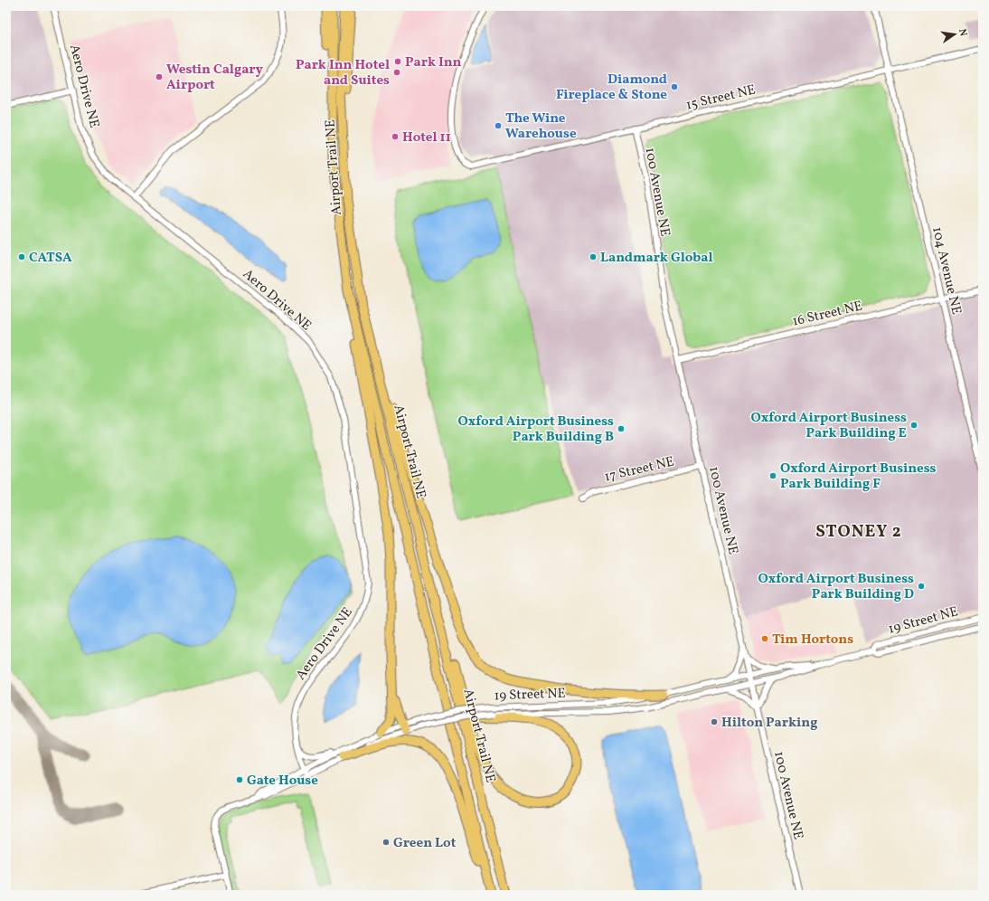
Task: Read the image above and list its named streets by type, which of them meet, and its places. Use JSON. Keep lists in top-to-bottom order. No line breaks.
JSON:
{"streets":{"highway":["Airport Trail NE"],"street":["Aero Drive NE","15 Street NE","100 Avenue NE","104 Avenue NE","16 Street NE","17 Street NE","19 Street NE"]},"crossings":[["Aero Drive NE","19 Street NE"],["15 Street NE","100 Avenue NE"],["15 Street NE","104 Avenue NE"],["100 Avenue NE","16 Street NE"],["100 Avenue NE","17 Street NE"],["100 Avenue NE","19 Street NE"],["104 Avenue NE","16 Street NE"]],"districts":["STONEY 2"],"places":["Park Inn","Park Inn Hotel and Suites","Westin Calgary Airport","Diamond Fireplace & Stone","The Wine Warehouse","Hotel 11","CATSA","Landmark Global","Oxford Airport Business Park Building E","Oxford Airport Business Park Building B","Oxford Airport Business Park Building F","Oxford Airport Business Park Building D","Tim Hortons","Hilton Parking","Gate House","Green Lot"],"north":"right"}
